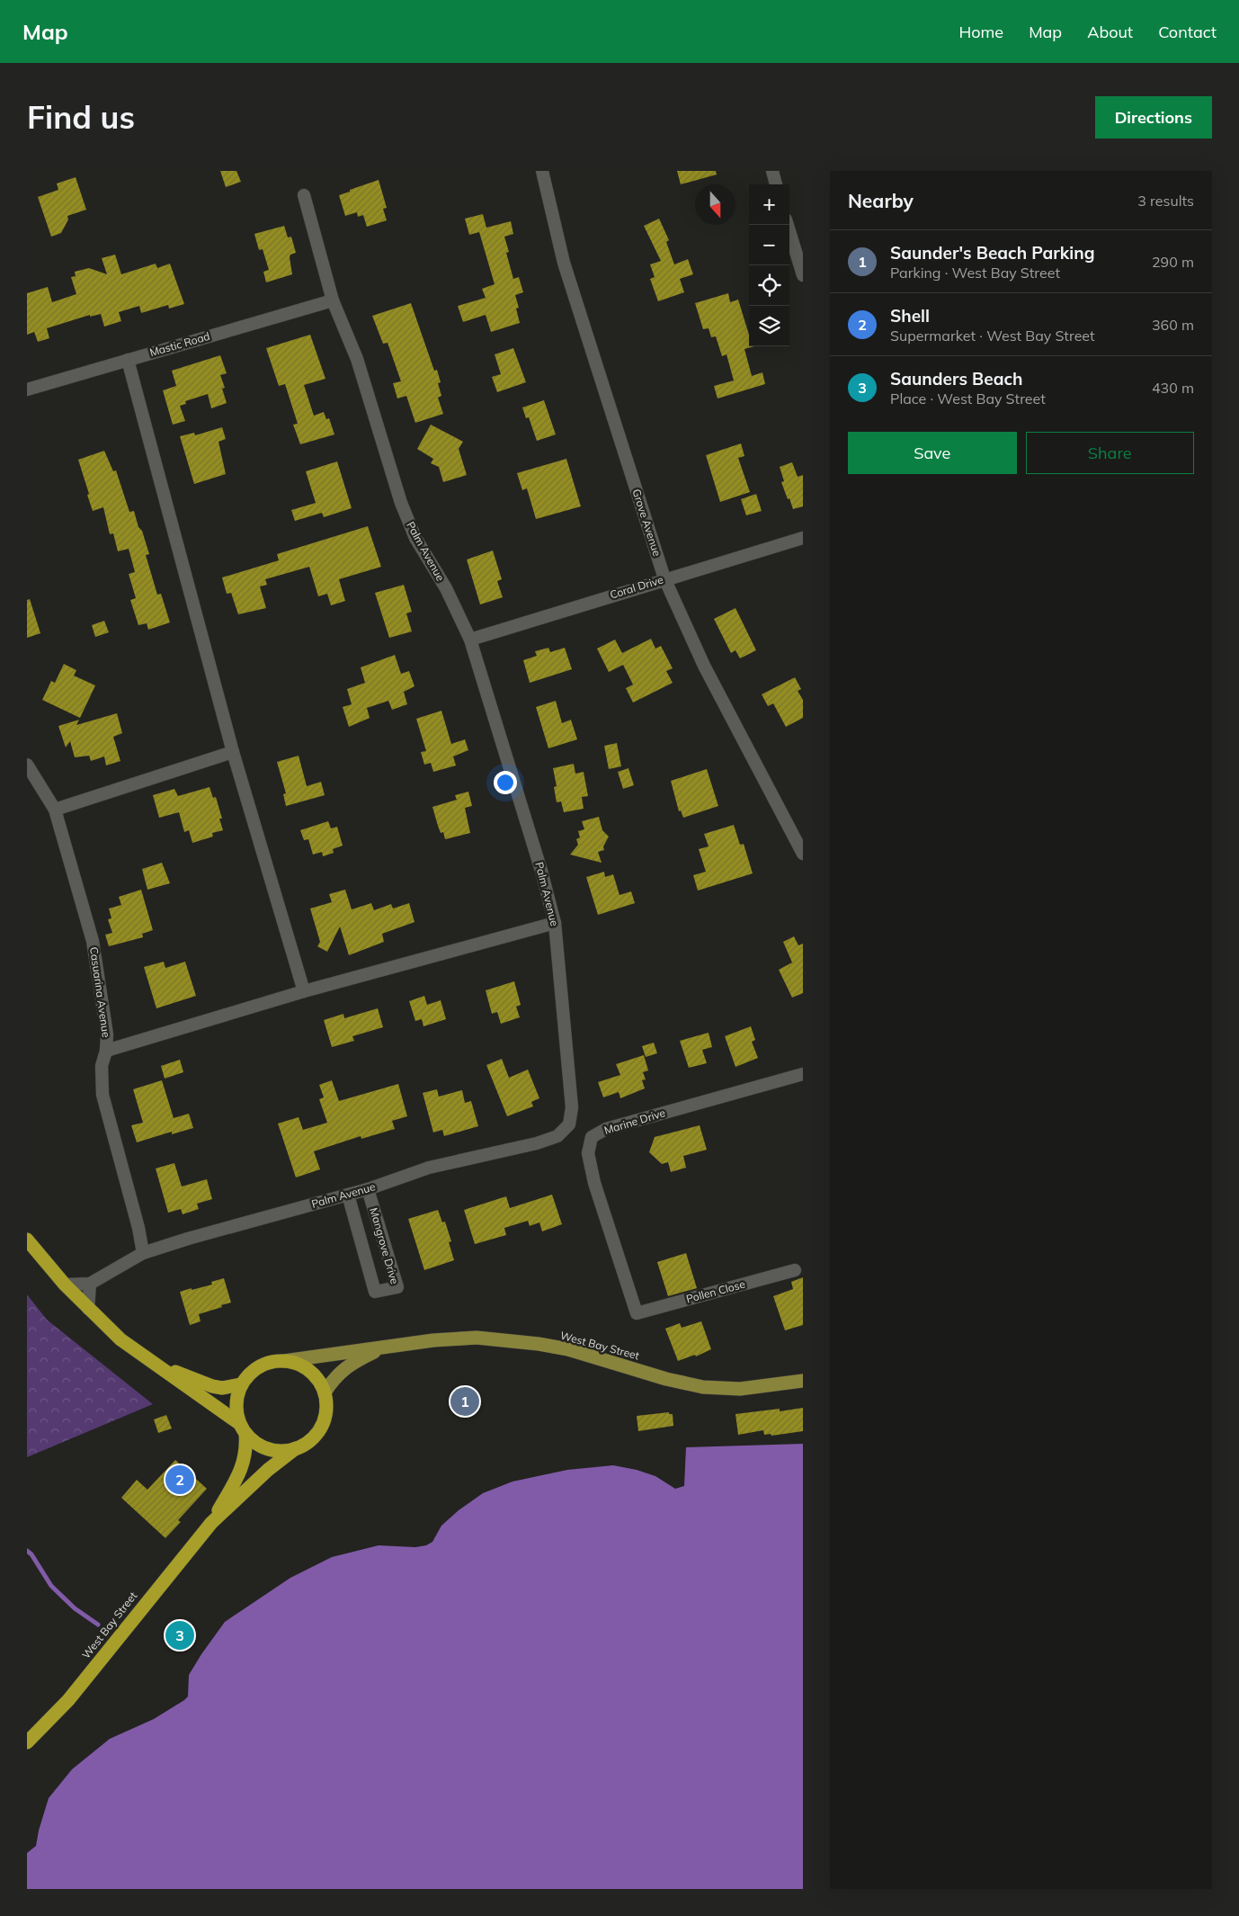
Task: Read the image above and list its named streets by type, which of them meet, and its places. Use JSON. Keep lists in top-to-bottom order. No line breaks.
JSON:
{"streets":{"highway":["West Bay Street"],"street":["Mastic Road","Grove Avenue","Palm Avenue","Coral Drive","Casuarina Avenue","Marine Drive","Mangrove Drive","Pollen Close"]},"crossings":[["Mastic Road","Palm Avenue"],["Grove Avenue","Coral Drive"],["Palm Avenue","Coral Drive"],["Palm Avenue","Casuarina Avenue"],["Palm Avenue","Mangrove Drive"],["Marine Drive","Pollen Close"]],"north":"bottom","page":{"header":"Map","nav":["Home","Map","About","Contact"],"buttons":["Directions",["Save","Share"]],"title":"Find us","heading":["Nearby","3 results"],"map_buttons":["+","−"],"list":[{"mark":"1","name":"Saunder's Beach Parking","note":"Parking · West Bay Street","value":"290 m"},{"mark":"2","name":"Shell","note":"Supermarket · West Bay Street","value":"360 m"},{"mark":"3","name":"Saunders Beach","note":"Place · West Bay Street","value":"430 m"}],"pins":["1","2","3"]}}
